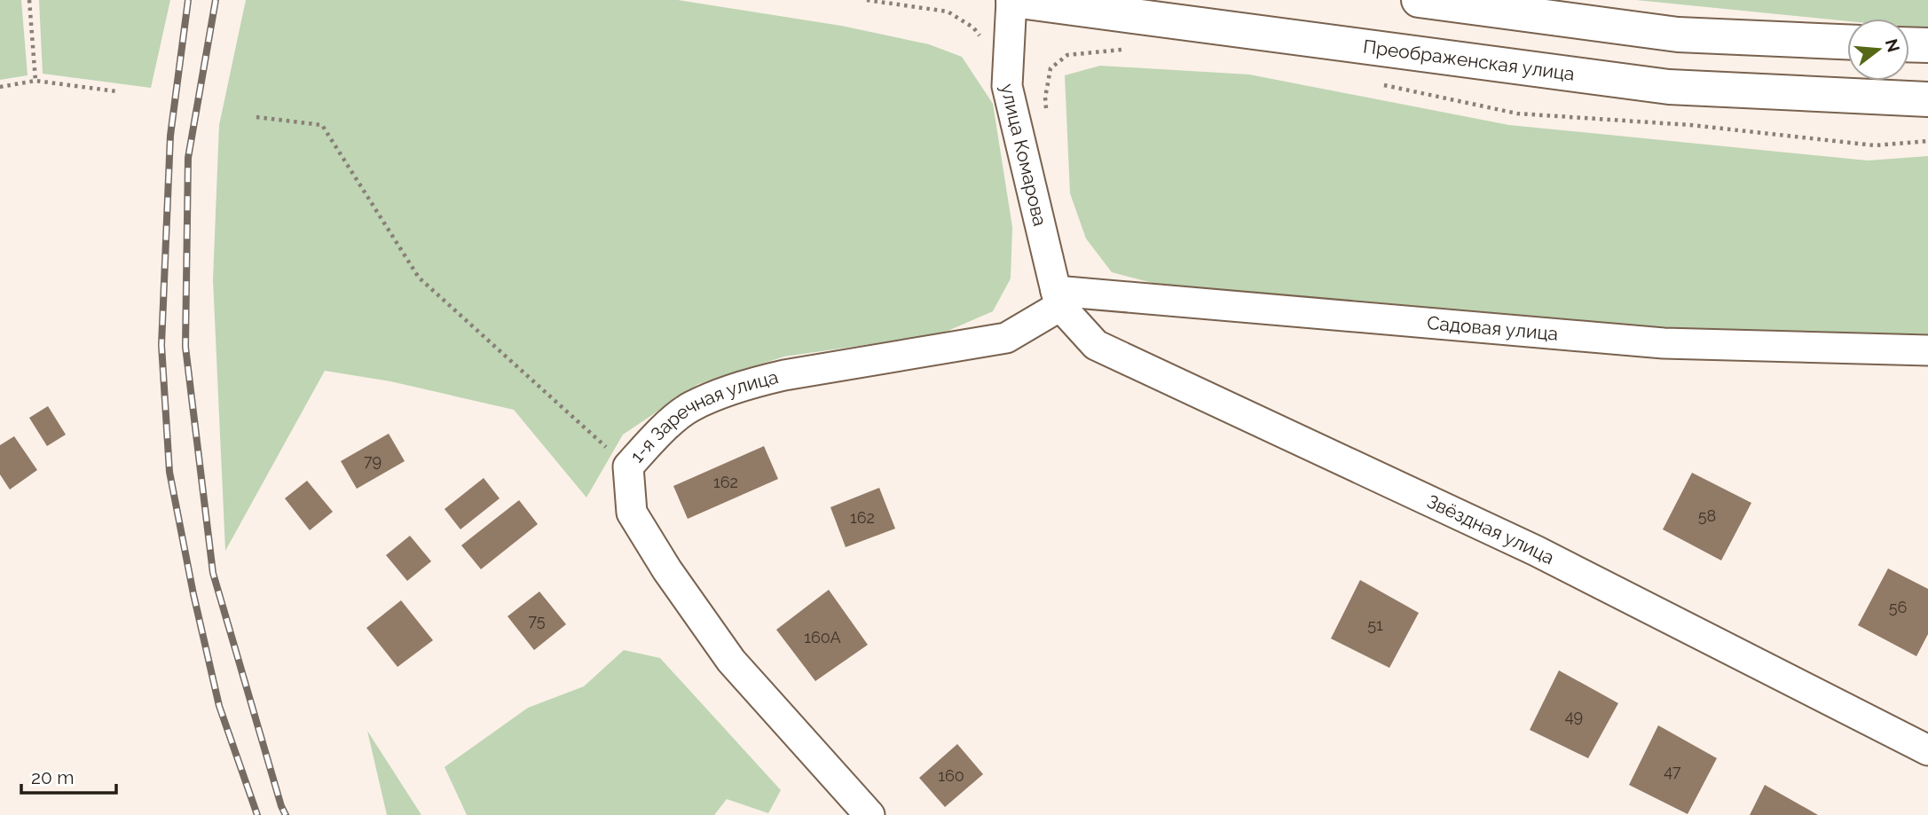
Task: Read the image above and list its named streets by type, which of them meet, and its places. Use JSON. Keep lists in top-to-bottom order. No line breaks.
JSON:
{"streets":{"main road":["Преображенская улица"],"street":["улица Комарова","Садовая улица","1-я Заречная улица","Звёздная улица"]},"crossings":[["Преображенская улица","улица Комарова"],["улица Комарова","Садовая улица"],["улица Комарова","1-я Заречная улица"],["улица Комарова","Звёздная улица"],["Садовая улица","1-я Заречная улица"],["Садовая улица","Звёздная улица"],["1-я Заречная улица","Звёздная улица"]],"house_numbers":["79","162","58","162","56","75","51","160А","49","47","160"],"scale_bar":"20 m","north":"right"}
